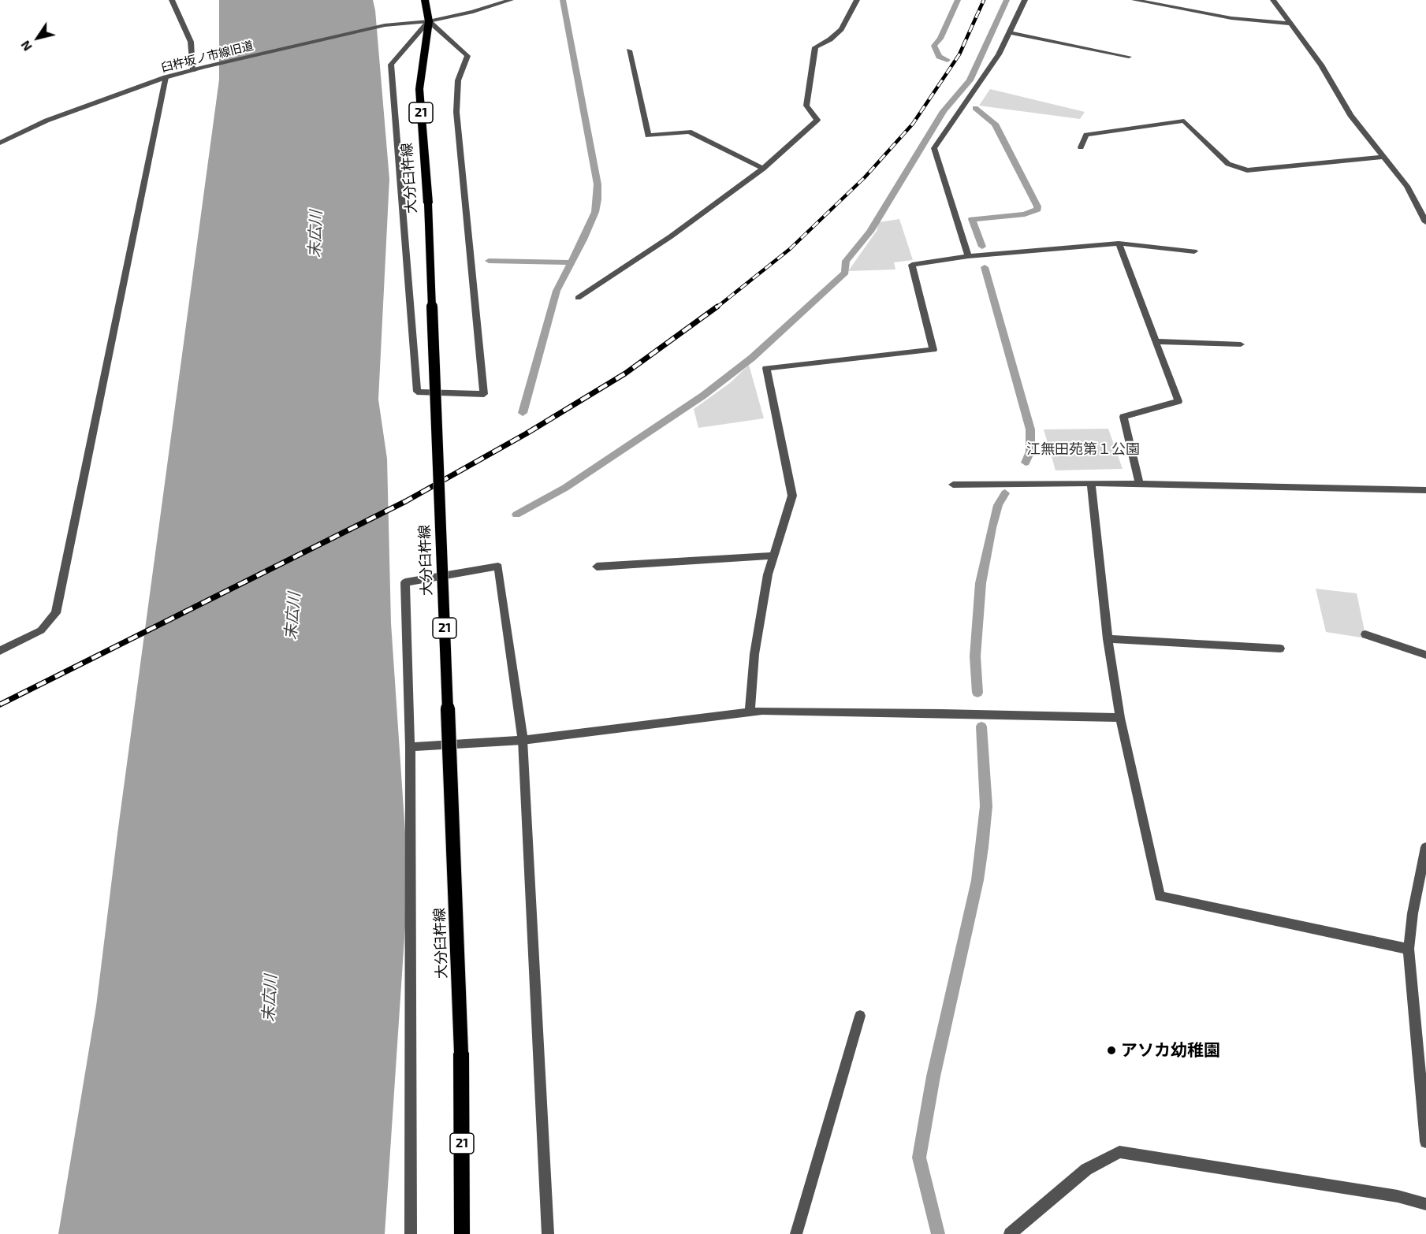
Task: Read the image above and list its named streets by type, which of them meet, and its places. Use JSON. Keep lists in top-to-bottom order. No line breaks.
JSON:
{"streets":{"main road":["21","大分臼杵線"],"street":["臼杵坂ノ市線旧道"]},"crossings":[["臼杵坂ノ市線旧道","大分臼杵線"]],"water":["末広川"],"parks":["江無田苑第１公園"],"places":["アソカ幼稚園"],"north":"bottom left"}
